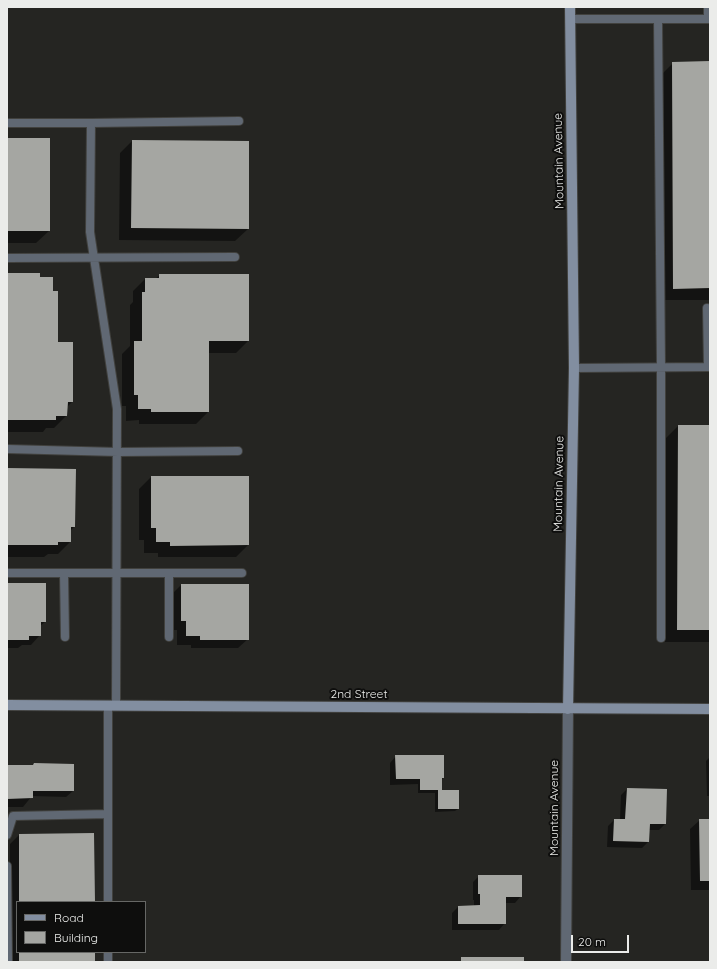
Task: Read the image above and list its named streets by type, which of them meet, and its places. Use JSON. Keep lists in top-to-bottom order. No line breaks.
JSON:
{"streets":{"main road":["Mountain Avenue","2nd Street"]},"crossings":[["Mountain Avenue","2nd Street"]],"legend":["Road","Building"],"scale_bar":"20 m"}
